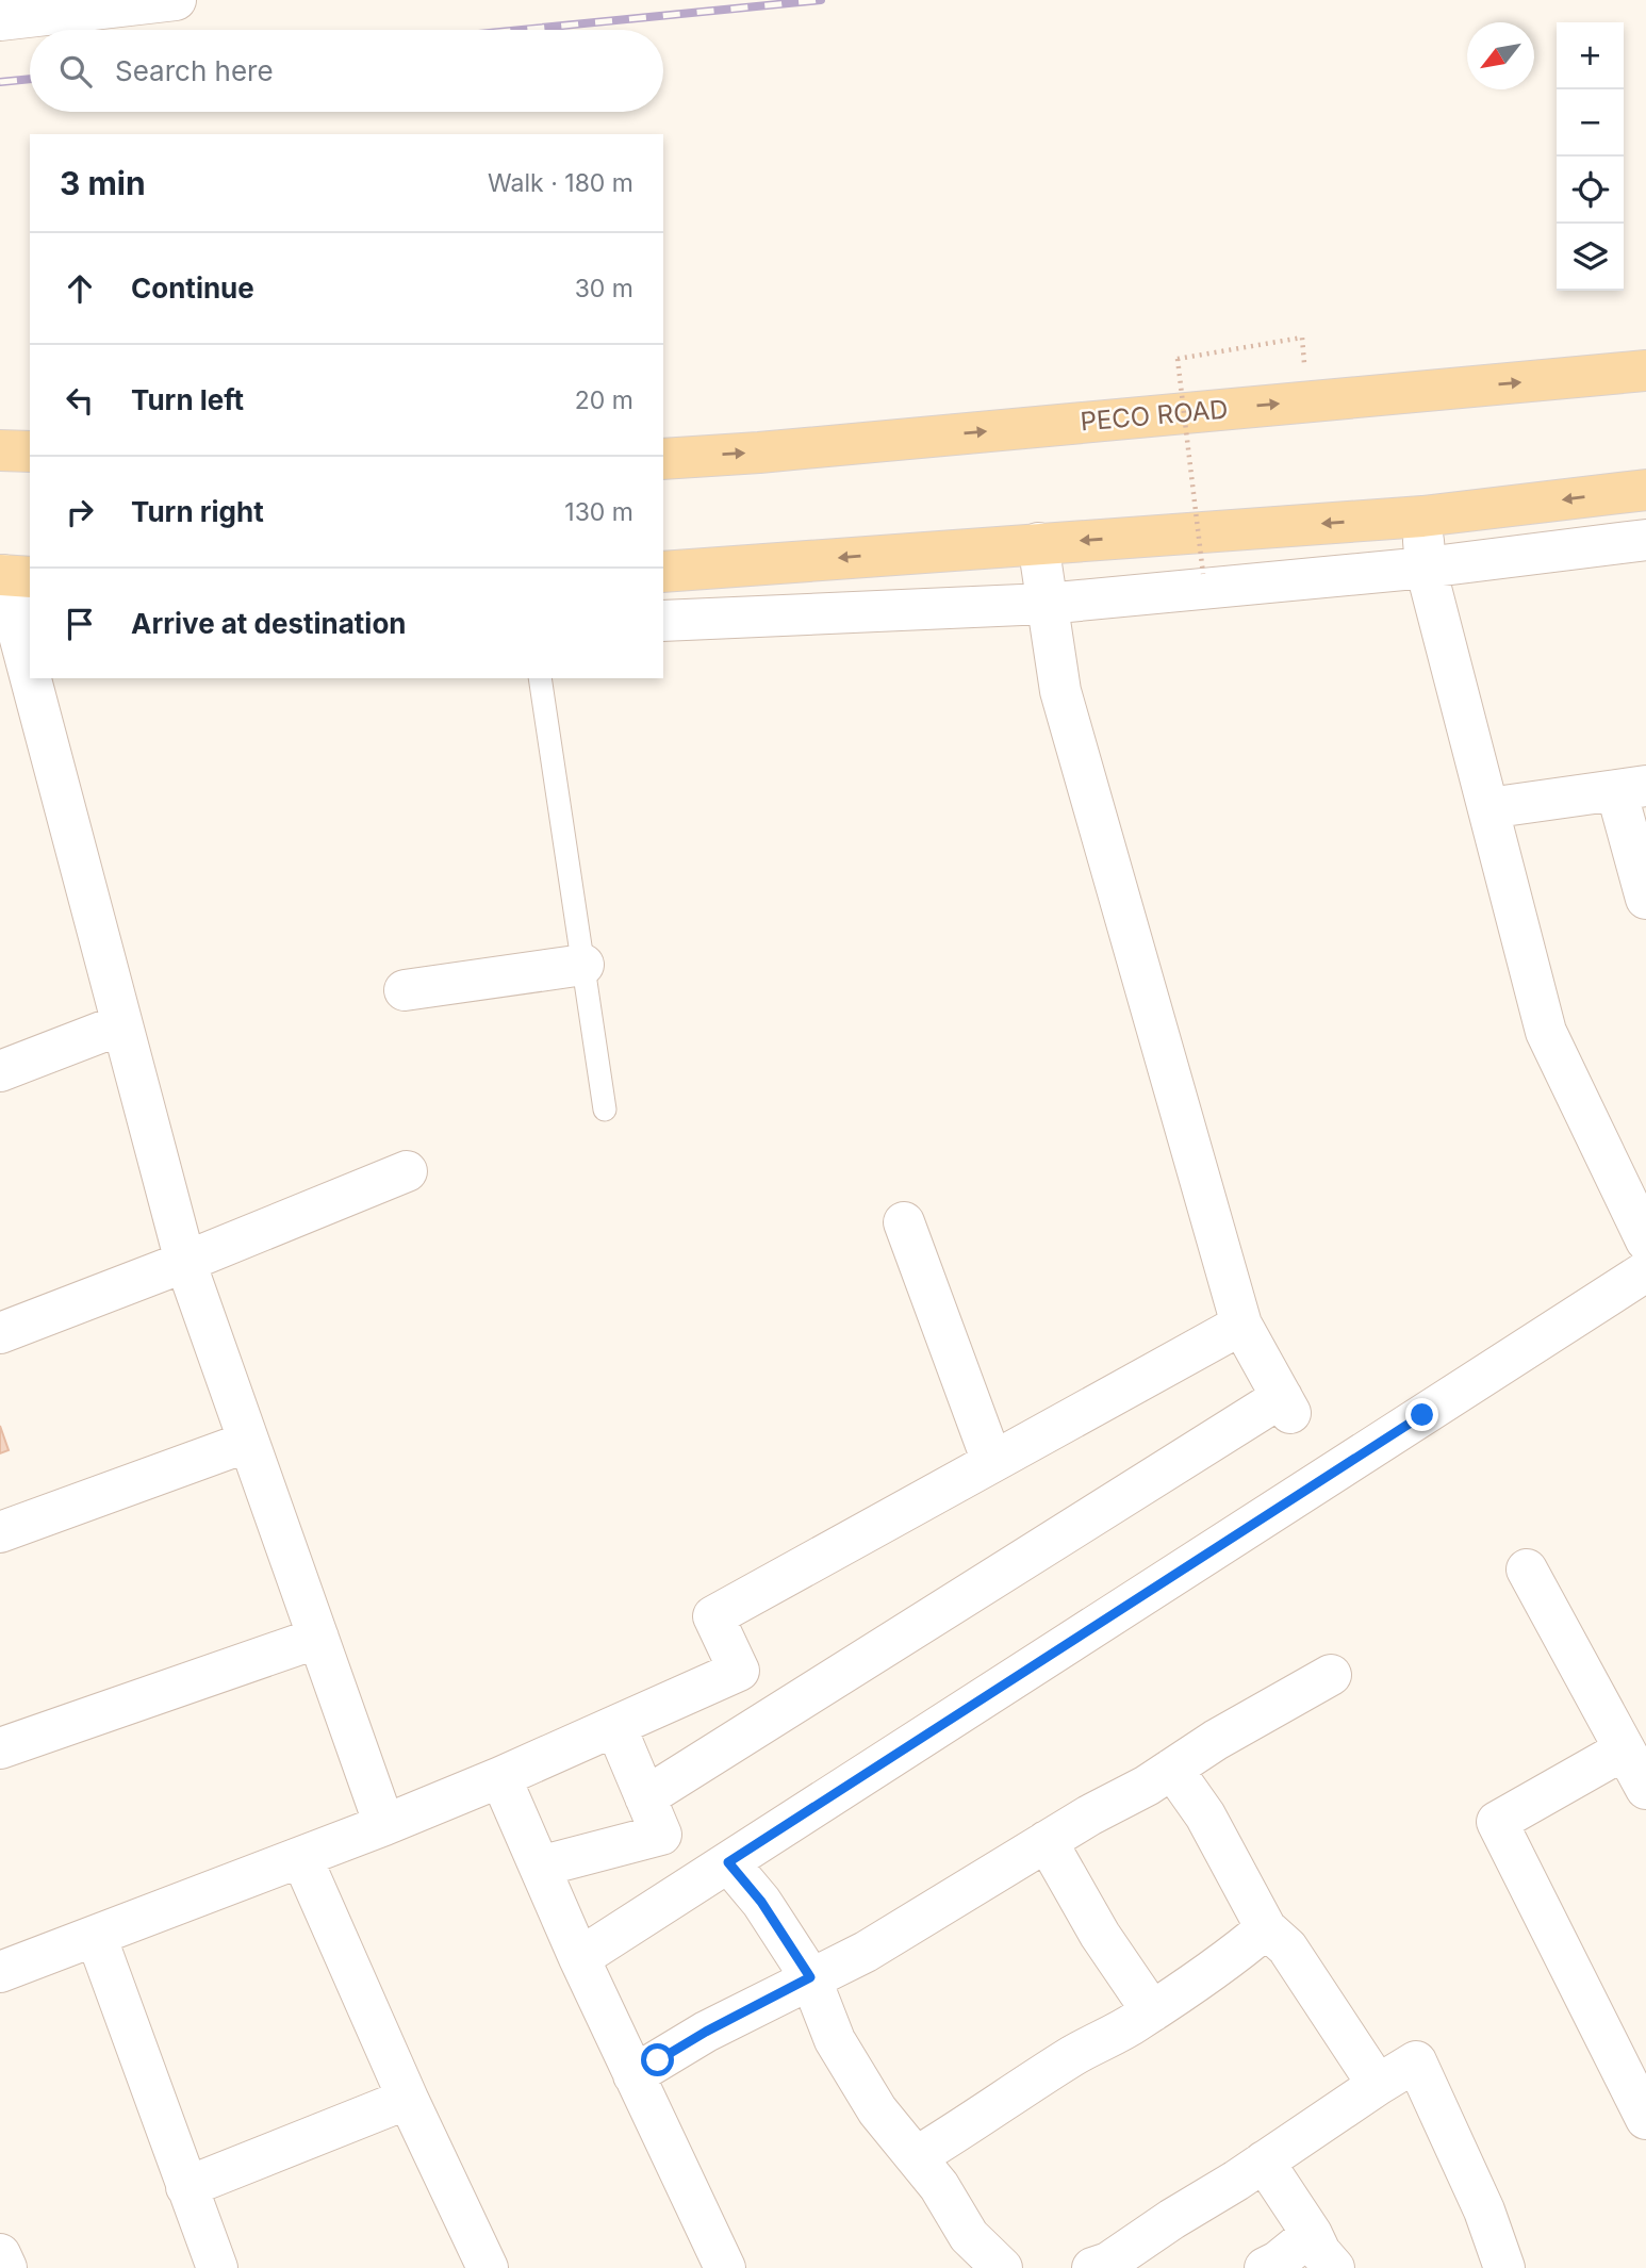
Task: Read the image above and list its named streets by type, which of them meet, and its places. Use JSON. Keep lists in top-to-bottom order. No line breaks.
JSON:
{"streets":{"main road":["PECO ROAD"]},"north":"bottom left","page":{"map_buttons":["+","−"],"search":"Search here","heading":["3 min","Walk · 180 m"],"list":[["Continue","30 m"],["Turn left","20 m"],["Turn right","130 m"],"Arrive at destination"]}}
